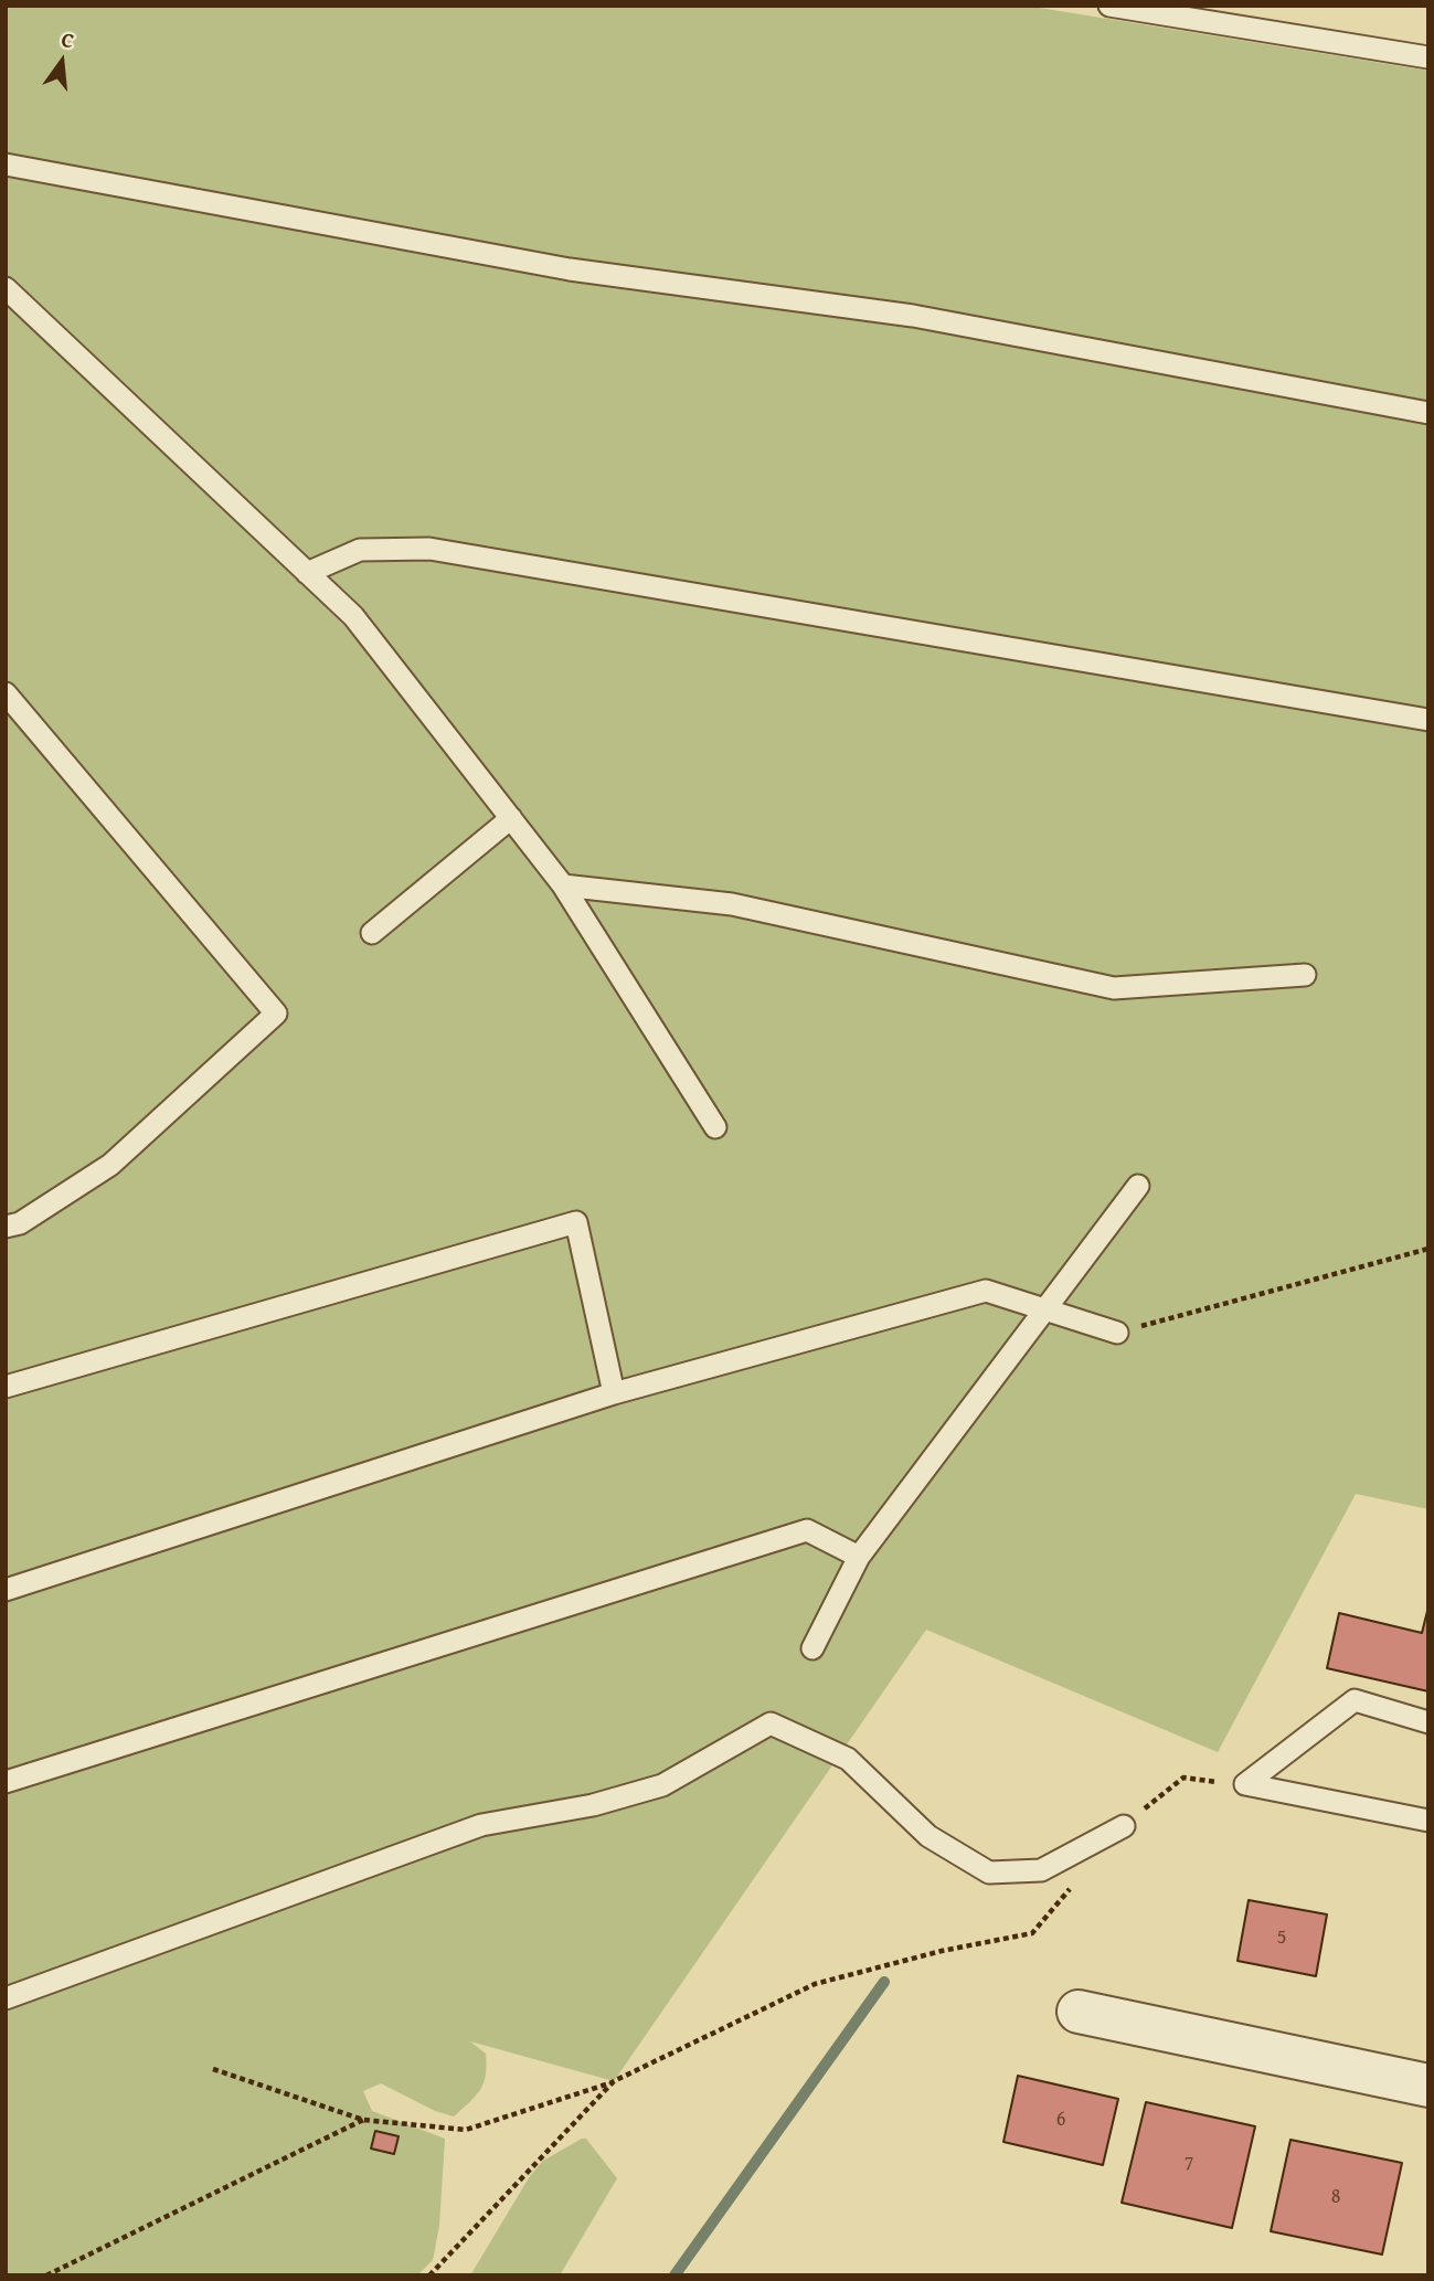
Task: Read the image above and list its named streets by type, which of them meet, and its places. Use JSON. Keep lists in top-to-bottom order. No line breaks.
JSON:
{"house_numbers":["5","6","7","8"],"north":"top"}
